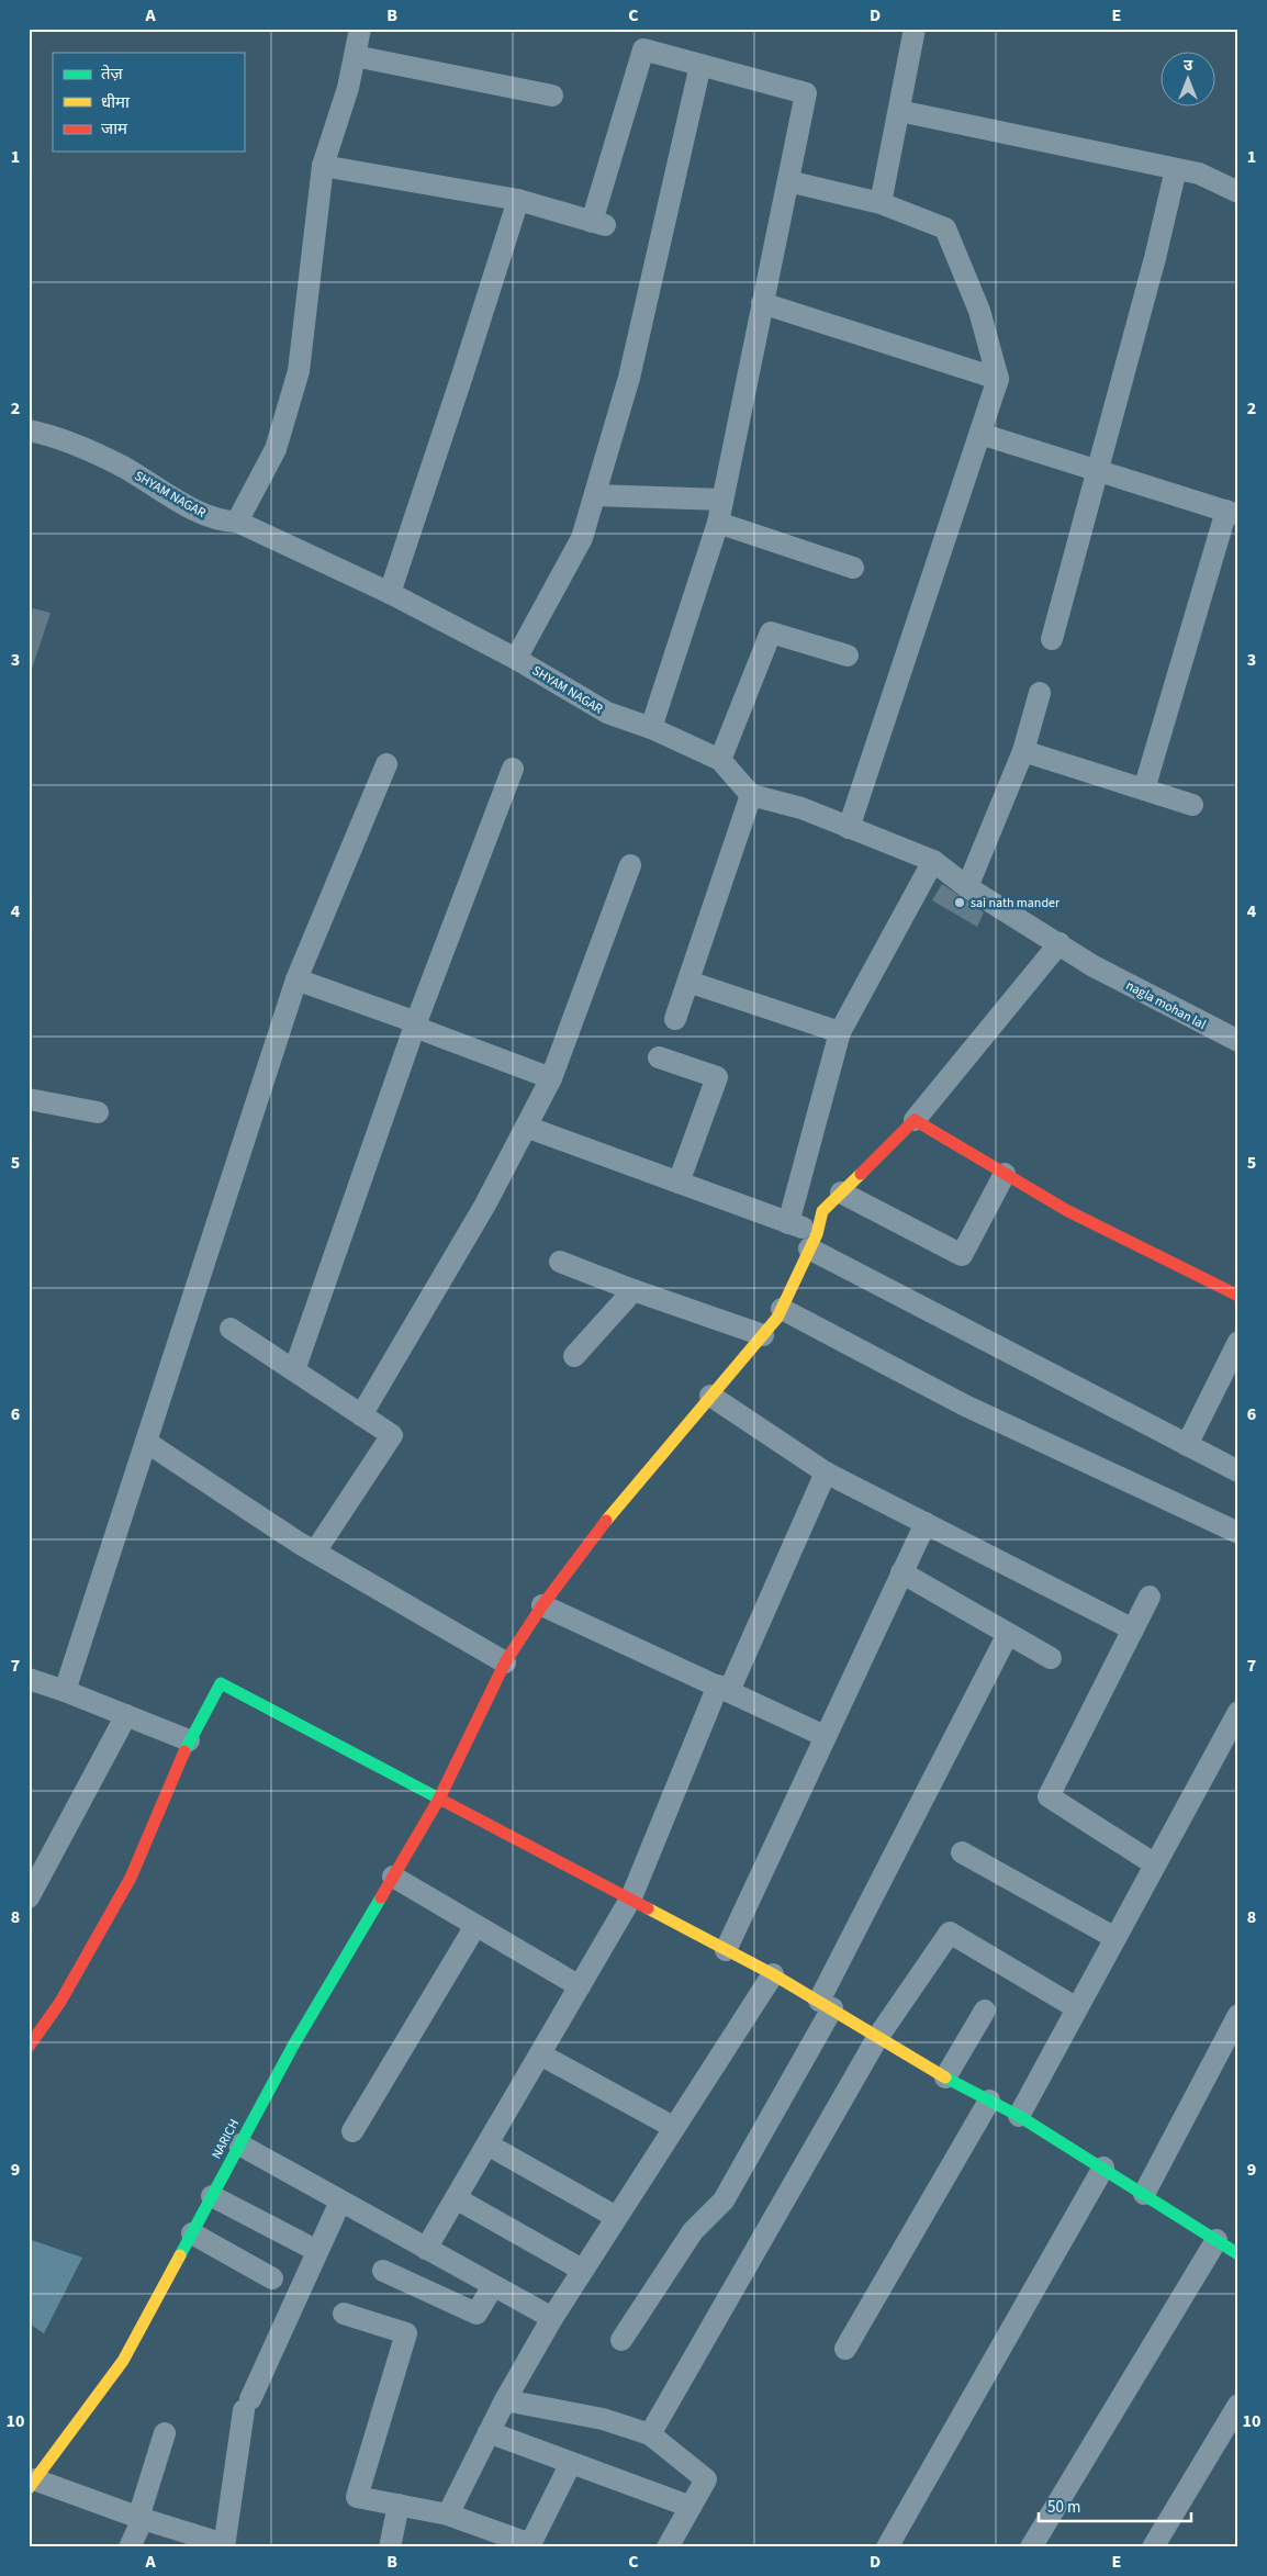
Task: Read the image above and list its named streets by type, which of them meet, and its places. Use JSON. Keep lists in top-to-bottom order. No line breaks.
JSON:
{"streets":{"street":["SHYAM NAGAR","nagla mohan lal","NARICH"]},"places":["sai nath mander"],"legend":["तेज़","धीमा","जाम"],"scale_bar":"50 m","north":"top","grid":{"columns":["A","B","C","D","E"],"rows":["1","2","3","4","5","6","7","8","9","10"]}}
